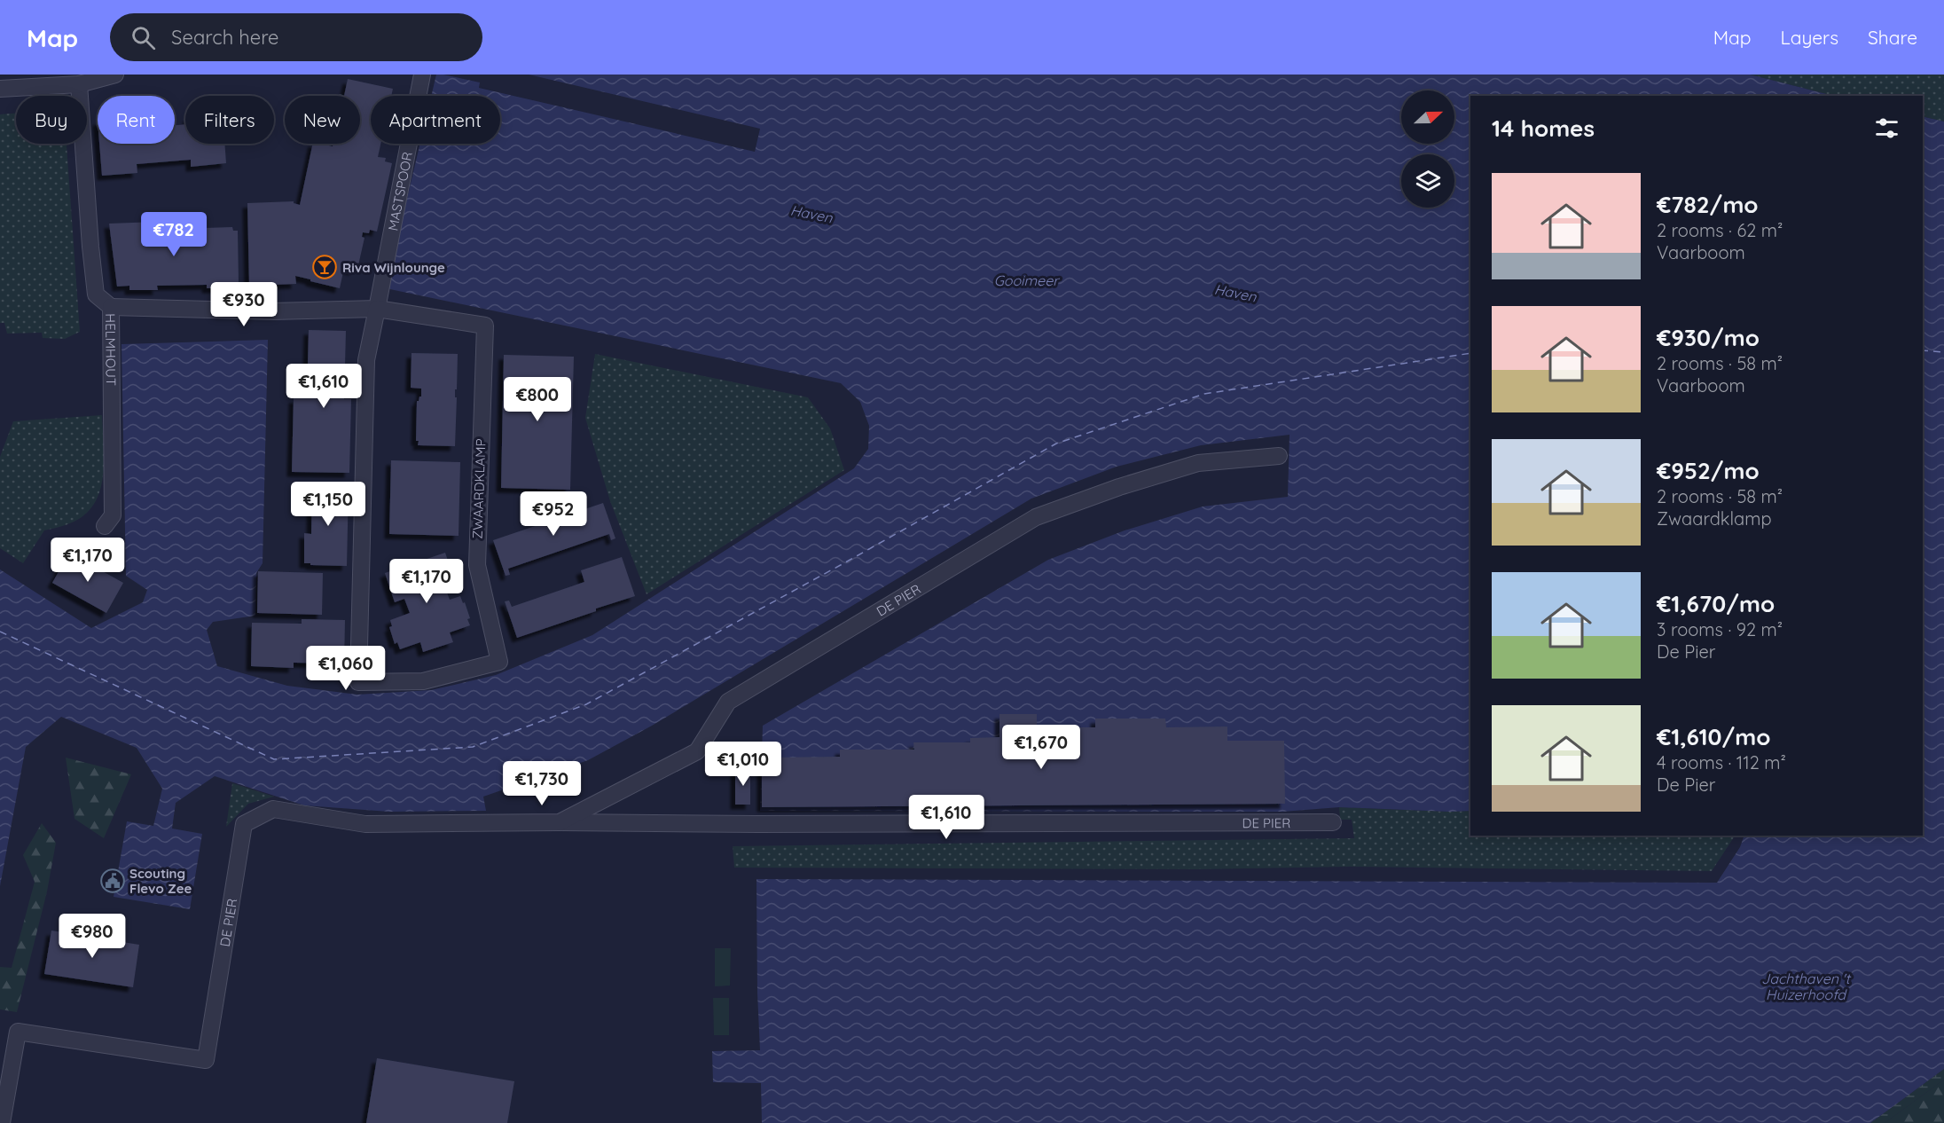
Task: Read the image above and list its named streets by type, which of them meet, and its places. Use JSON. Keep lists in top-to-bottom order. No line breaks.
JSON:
{"streets":{"street":["MASTSPOOR","HELMHOUT","ZWAARDKLAMP","DE PIER"]},"crossings":[["MASTSPOOR","ZWAARDKLAMP"]],"water":["Haven","Gooimeer","Jachthaven 't Huizerhoofd"],"places":{"bar":["Riva Wijnlounge"],"public building":["Scouting Flevo Zee"]},"north":"right","page":{"header":"Map","search":"Search here","nav":["Map","Layers","Share"],"chip":["Buy","Rent","Filters","New","Apartment"],"heading":"14 homes","list":[{"name":"€782/mo","note":"2 rooms · 62 m² · Vaarboom"},{"name":"€930/mo","note":"2 rooms · 58 m² · Vaarboom"},{"name":"€952/mo","note":"2 rooms · 58 m² · Zwaardklamp"},{"name":"€1,670/mo","note":"3 rooms · 92 m² · De Pier"},{"name":"€1,610/mo","note":"4 rooms · 112 m² · De Pier"}],"price":["€782","€930","€1,610","€800","€1,150","€952","€1,170","€1,170","€1,060","€1,670","€1,010","€1,730","€1,610","€980"]}}
